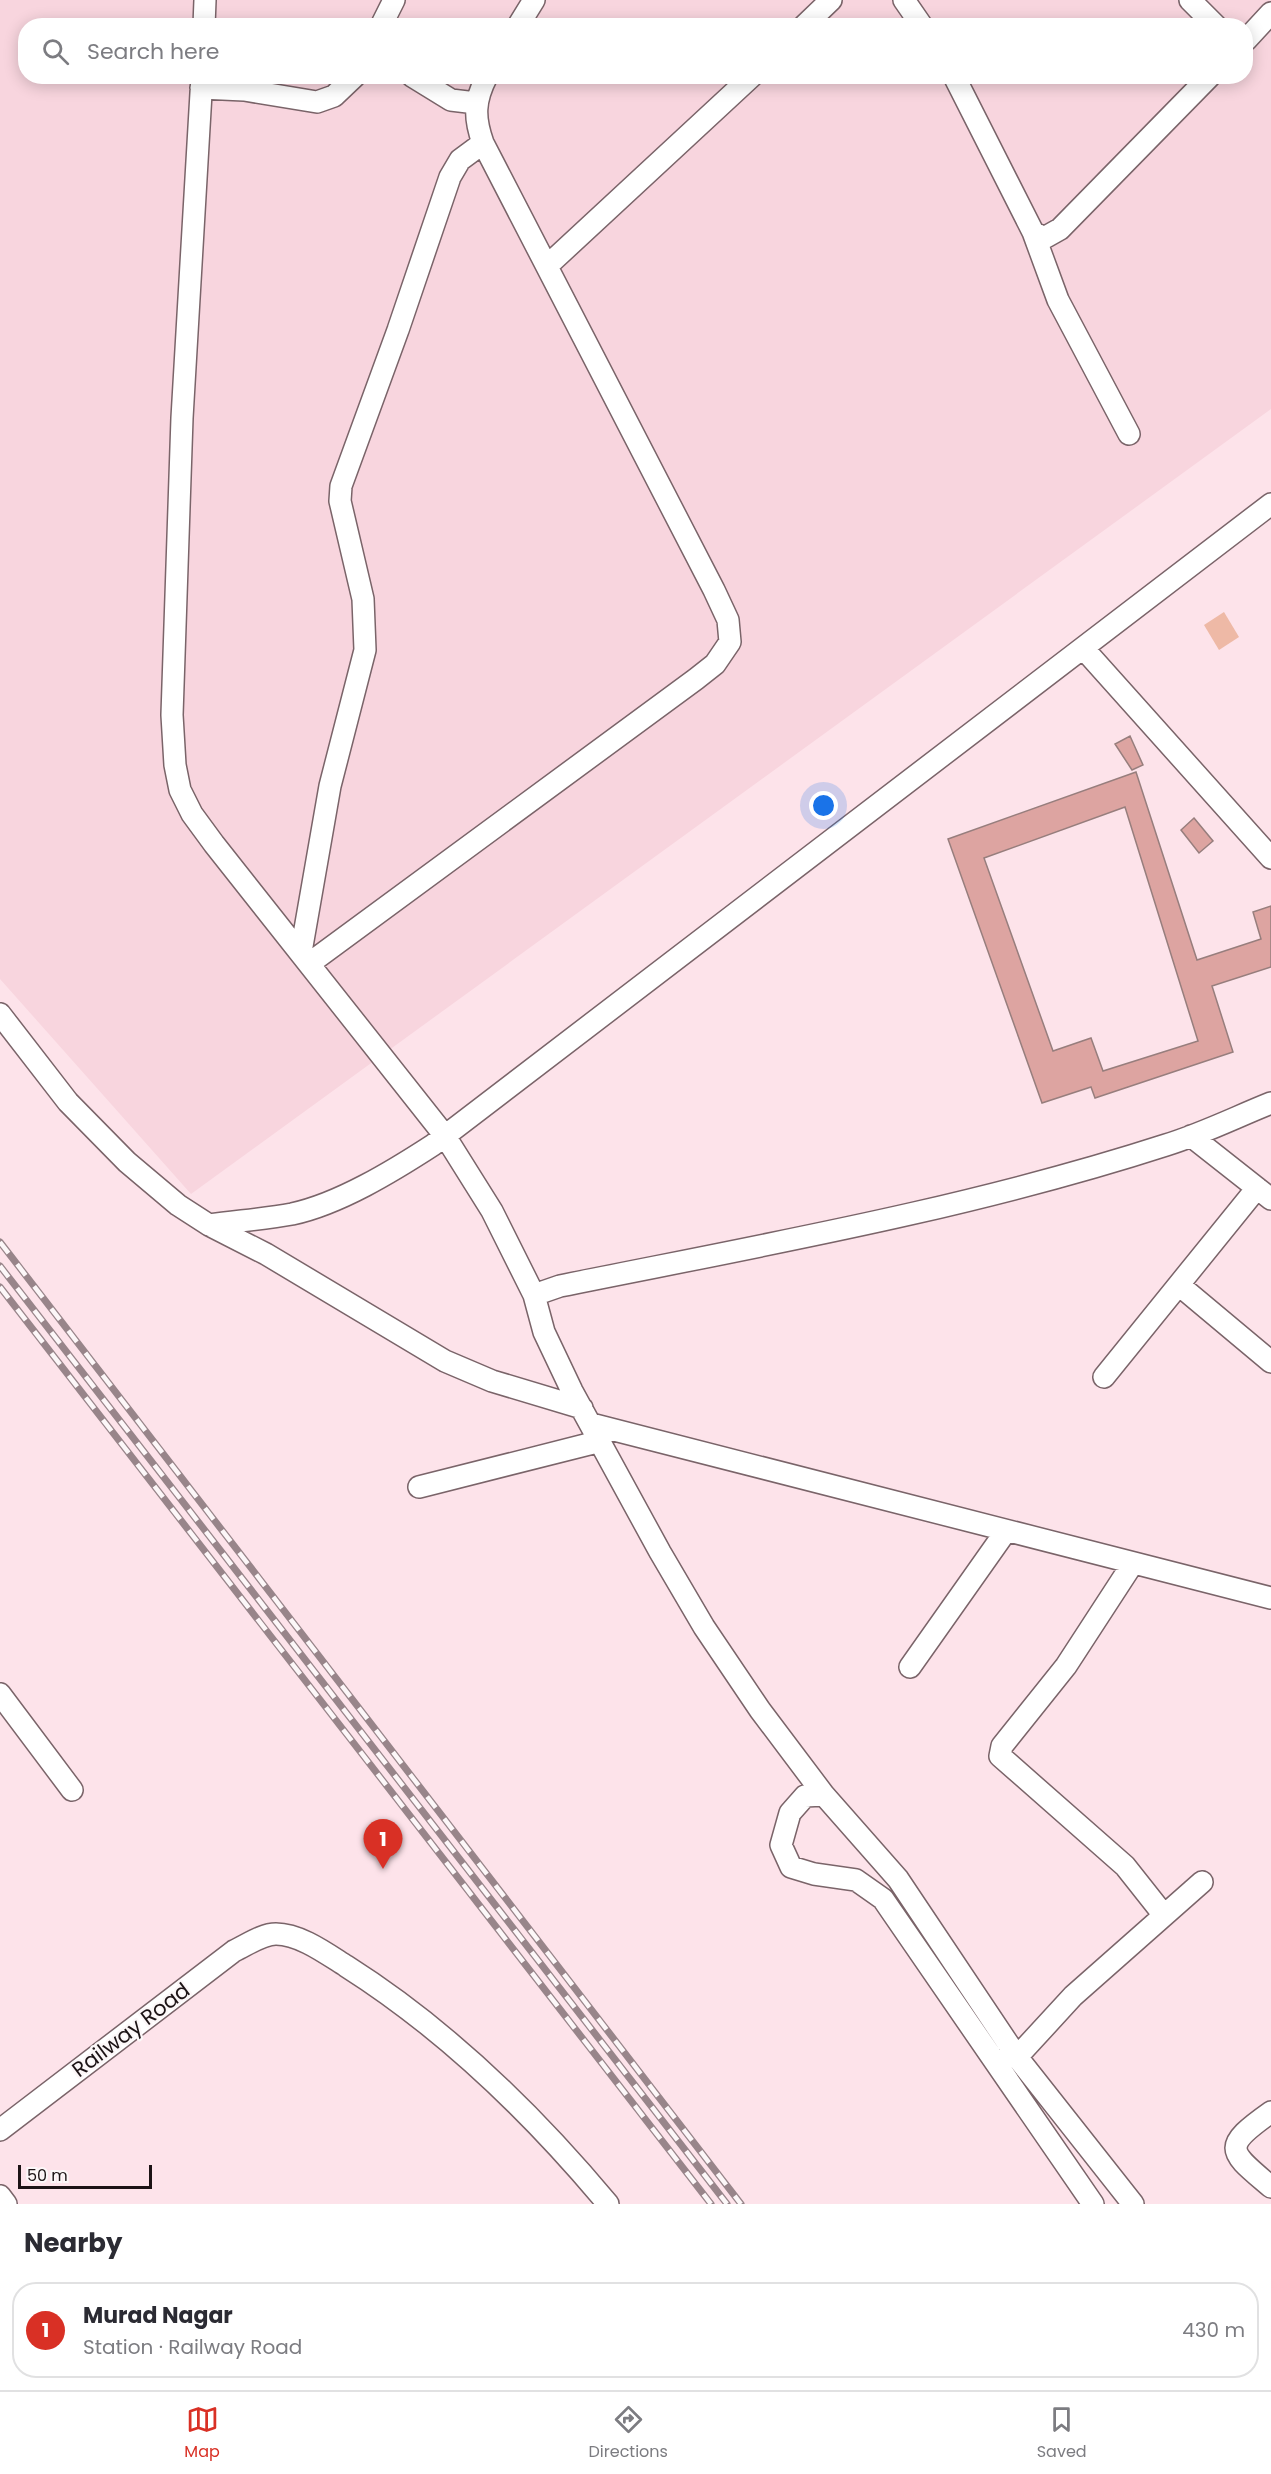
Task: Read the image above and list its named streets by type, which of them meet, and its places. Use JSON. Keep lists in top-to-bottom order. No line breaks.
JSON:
{"streets":{"street":["Railway Road"]},"scale_bar":"50 m","page":{"search":"Search here","pins":"1","scale":"50 m","heading":"Nearby","list":[{"mark":"1","name":"Murad Nagar","note":"Station · Railway Road","value":"430 m"}],"nav":["Map","Directions","Saved"]}}
